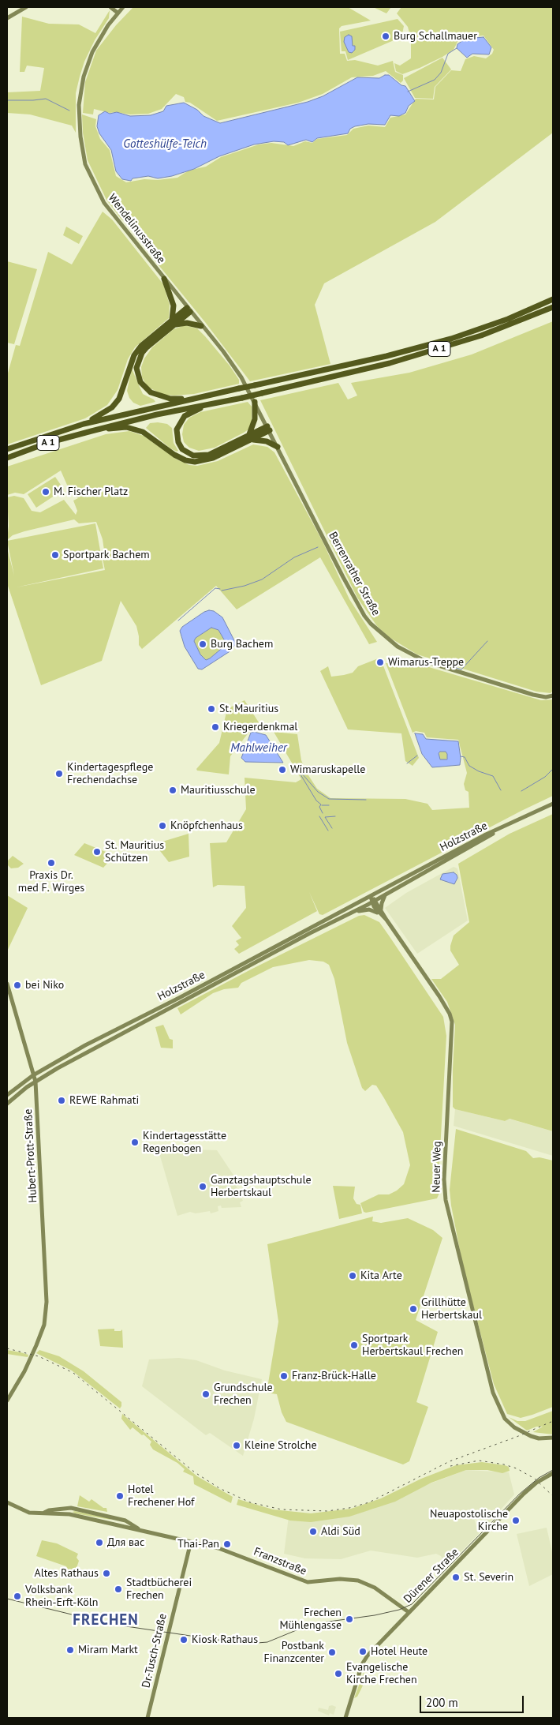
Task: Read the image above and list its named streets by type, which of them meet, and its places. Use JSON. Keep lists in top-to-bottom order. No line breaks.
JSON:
{"streets":{"highway":["A 1"],"main road":["Wendelinusstraße","Berrenrather Straße","Holzstraße","Hubert-Prott-Straße","Neuer Weg","Franzstraße","Dürener Straße","Dr.-Tusch-Straße"]},"crossings":[["Wendelinusstraße","Berrenrather Straße"],["Holzstraße","Hubert-Prott-Straße"],["Holzstraße","Neuer Weg"],["Franzstraße","Dürener Straße"],["Franzstraße","Dr.-Tusch-Straße"]],"districts":["FRECHEN"],"water":["Gotteshülfe-Teich","Mahlweiher"],"places":["Burg Schallmauer","M. Fischer Platz","Sportpark Bachem","Burg Bachem","Wimarus-Treppe","St. Mauritius","Kriegerdenkmal","Wimaruskapelle","Kindertagespflege Frechendachse","Mauritiusschule","Knöpfchenhaus","St. Mauritius Schützen","Praxis Dr. med F. Wirges","bei Niko","REWE Rahmati","Kindertagesstätte Regenbogen","Ganztagshauptschule Herbertskaul","Kita Arte","Grillhütte Herbertskaul","Sportpark Herbertskaul Frechen","Franz-Brück-Halle","Grundschule Frechen","Kleine Strolche","Hotel Frechener Hof","Neuapostolische Kirche","Aldi Süd","Для вас","Thai-Pan","Altes Rathaus","St. Severin","Stadtbücherei Frechen","Volksbank Rhein-Erft-Köln","Frechen Mühlengasse","Kiosk Rathaus","Miram Markt","Hotel Heute","Postbank Finanzcenter","Evangelische Kirche Frechen"],"scale_bar":"200 m"}
